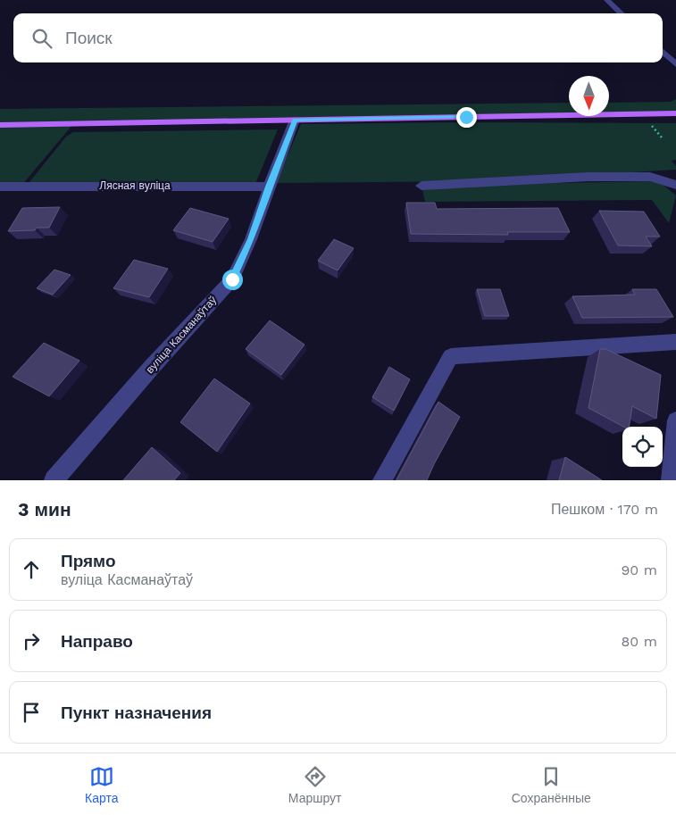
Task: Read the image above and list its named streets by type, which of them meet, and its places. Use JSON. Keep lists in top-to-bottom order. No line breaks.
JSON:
{"streets":{"street":["Лясная вуліца","вуліца Касманаўтаў"]},"crossings":[["Лясная вуліца","вуліца Касманаўтаў"]],"north":"bottom","page":{"search":"Поиск","heading":["3 мин","Пешком · 170 m"],"list":[["Прямо","вуліца Касманаўтаў","90 m"],["Направо","80 m"],"Пункт назначения"],"nav":["Карта","Маршрут","Сохранённые"]}}
